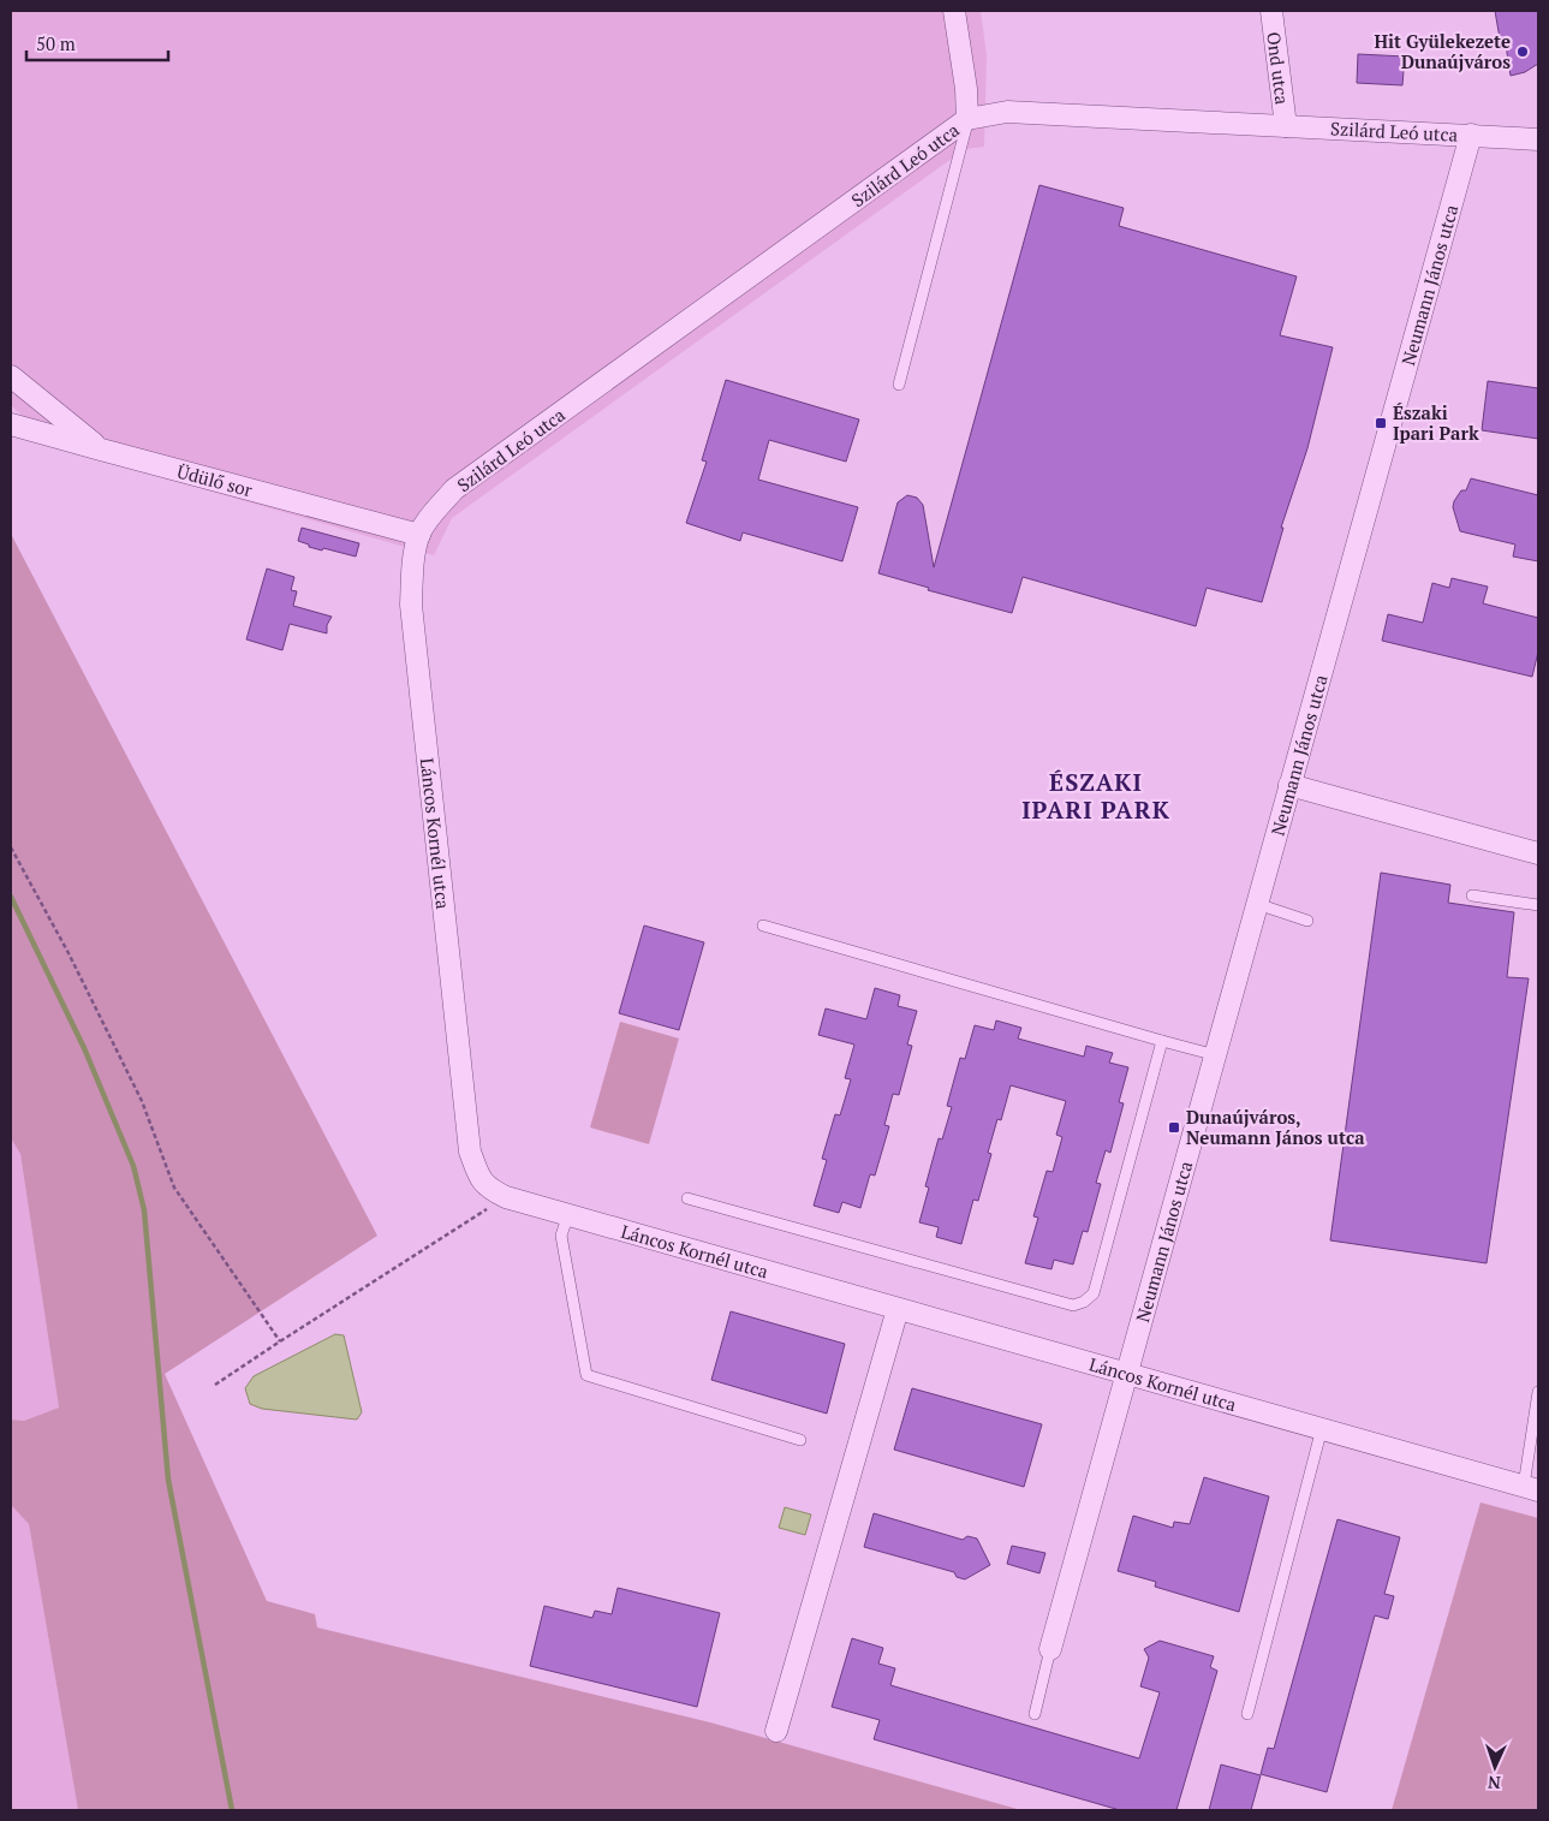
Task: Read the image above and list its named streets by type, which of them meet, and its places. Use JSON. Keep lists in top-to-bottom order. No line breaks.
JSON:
{"streets":{"street":["Ond utca","Szilárd Leó utca","Neumann János utca","Üdülő sor","Láncos Kornél utca"]},"crossings":[["Ond utca","Szilárd Leó utca"],["Szilárd Leó utca","Neumann János utca"],["Szilárd Leó utca","Üdülő sor"],["Szilárd Leó utca","Láncos Kornél utca"],["Neumann János utca","Láncos Kornél utca"],["Üdülő sor","Láncos Kornél utca"]],"districts":["ÉSZAKI IPARI PARK"],"places":{"other":["Hit Gyülekezete Dunaújváros"],"transit":["Északi Ipari Park","Dunaújváros, Neumann János utca"]},"scale_bar":"50 m","north":"bottom"}
